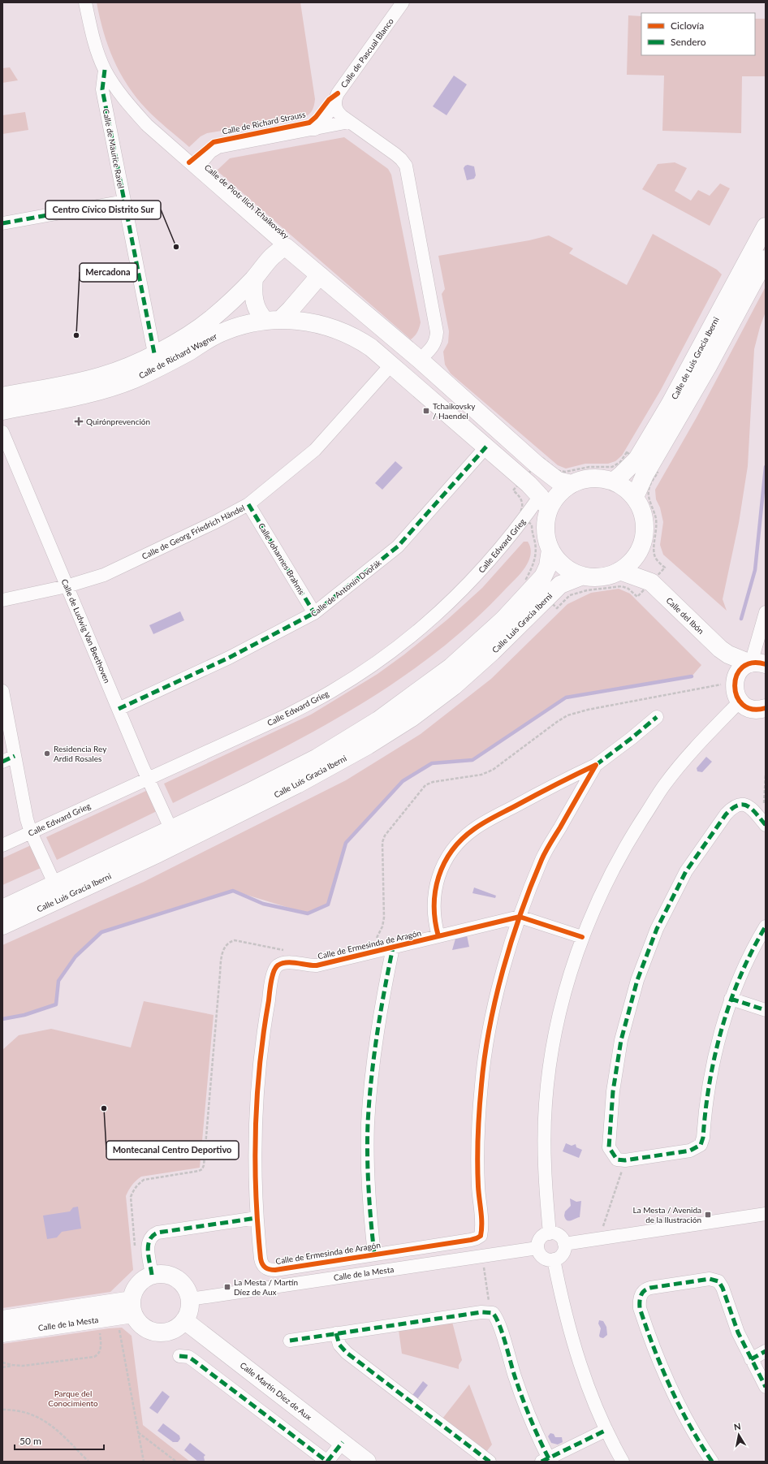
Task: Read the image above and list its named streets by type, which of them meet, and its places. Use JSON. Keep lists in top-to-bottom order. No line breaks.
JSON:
{"streets":{"street":["Calle de Pascual Blanco","Calle de Richard Strauss","Calle de Maurice Ravel","Calle de Piotr Ilich Tchaikovsky","Calle de Richard Wagner","Calle de Luis Gracia Iberni","Calle de Georg Friedrich Händel","Calle Edward Grieg","Calle Johannes Brahms","Calle de Antonín Dvořák","Calle del Ibón","Calle Luis Gracia Iberni","Calle de Ludwig Van Beethoven","Calle de Ermesinda de Aragón","Calle de la Mesta","Calle Martín Díez de Aux"]},"crossings":[["Calle de Richard Strauss","Calle de Piotr Ilich Tchaikovsky"],["Calle de Maurice Ravel","Calle de Piotr Ilich Tchaikovsky"],["Calle de Maurice Ravel","Calle de Richard Wagner"],["Calle de Piotr Ilich Tchaikovsky","Calle de Richard Wagner"],["Calle de Piotr Ilich Tchaikovsky","Calle de Luis Gracia Iberni"],["Calle de Piotr Ilich Tchaikovsky","Calle Edward Grieg"],["Calle de Piotr Ilich Tchaikovsky","Calle del Ibón"],["Calle de Piotr Ilich Tchaikovsky","Calle Luis Gracia Iberni"],["Calle de Richard Wagner","Calle de Georg Friedrich Händel"],["Calle de Luis Gracia Iberni","Calle Edward Grieg"],["Calle de Luis Gracia Iberni","Calle del Ibón"],["Calle de Luis Gracia Iberni","Calle Luis Gracia Iberni"],["Calle de Georg Friedrich Händel","Calle Johannes Brahms"],["Calle de Georg Friedrich Händel","Calle de Ludwig Van Beethoven"],["Calle Edward Grieg","Calle del Ibón"],["Calle Edward Grieg","Calle Luis Gracia Iberni"],["Calle Edward Grieg","Calle de Ludwig Van Beethoven"],["Calle Johannes Brahms","Calle de Antonín Dvořák"],["Calle de Antonín Dvořák","Calle de Ludwig Van Beethoven"],["Calle del Ibón","Calle Luis Gracia Iberni"],["Calle Luis Gracia Iberni","Calle de Ludwig Van Beethoven"],["Calle de la Mesta","Calle Martín Díez de Aux"]],"parks":["Parque del Conocimiento"],"places":{"other":["Centro Cívico Distrito Sur","Mercadona","Residencia Rey Ardid Rosales","Montecanal Centro Deportivo"],"transit":["Tchaikovsky / Haendel","La Mesta / Avenida de la Ilustración","La Mesta / Martín Díez de Aux"],"health":["Quirónprevención"]},"legend":["Ciclovía","Sendero"],"scale_bar":"50 m","north":"top"}
